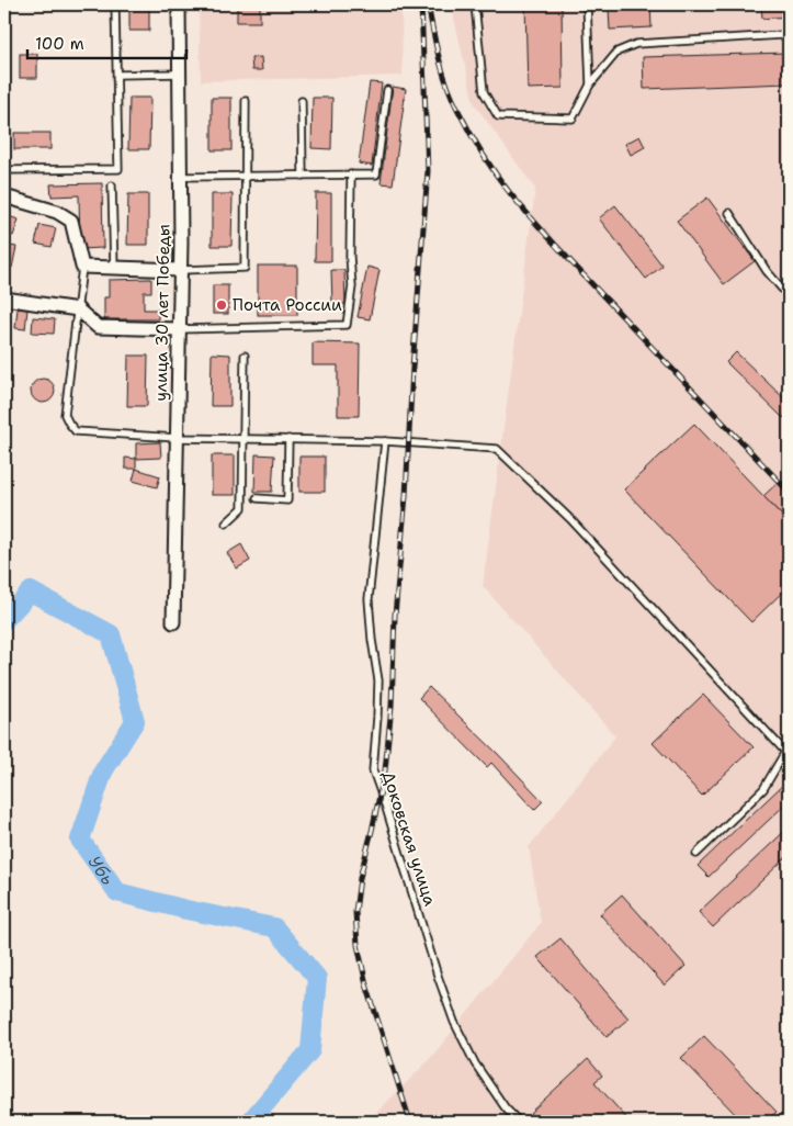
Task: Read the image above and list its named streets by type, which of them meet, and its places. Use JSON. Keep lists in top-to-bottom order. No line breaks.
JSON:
{"streets":{"street":["улица 30 лет Победы"],"lane":["Доковская улица"]},"water":["Убь"],"places":["Почта России"],"scale_bar":"100 m"}
